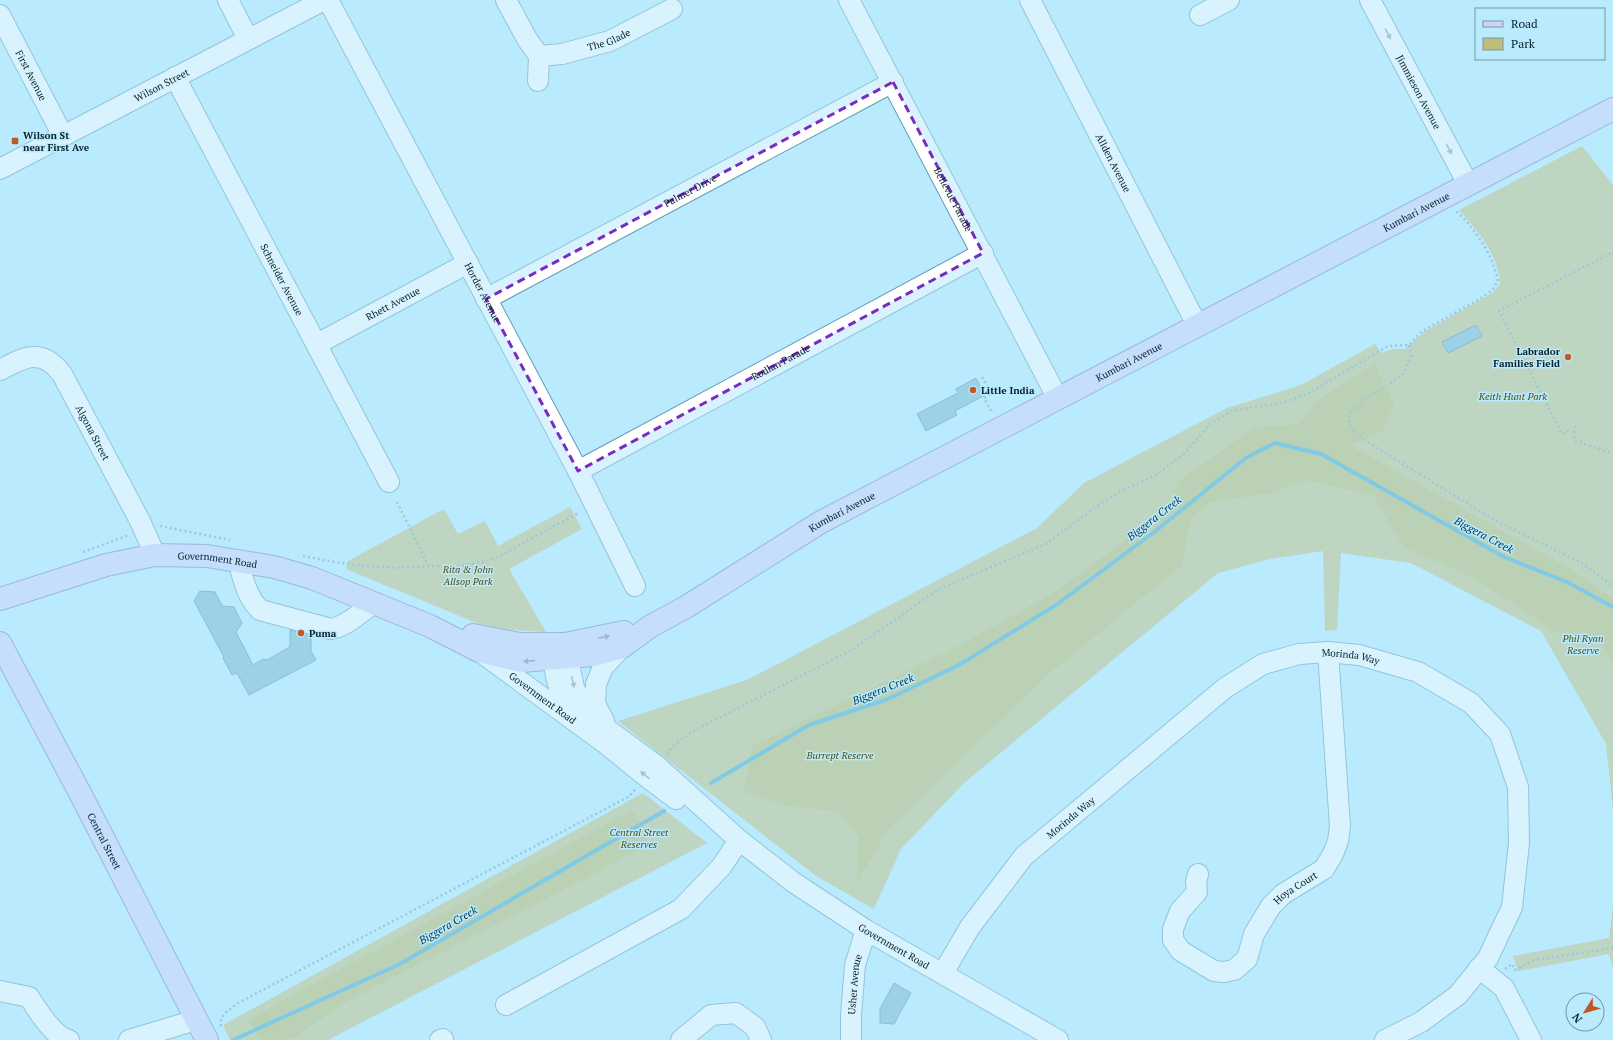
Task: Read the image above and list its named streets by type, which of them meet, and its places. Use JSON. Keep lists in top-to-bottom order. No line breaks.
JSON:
{"streets":{"main road":["Kumbari Avenue","Government Road","Central Street"],"street":["The Glade","First Avenue","Wilson Street","Jimmieson Avenue","Allden Avenue","Palmer Drive","Bellevue Parade","Schneider Avenue","Horder Avenue","Rhett Avenue","Rodlan Parade","Algona Street","Morinda Way","Hoya Court","Usher Avenue"]},"crossings":[["First Avenue","Wilson Street"],["Wilson Street","Schneider Avenue"],["Jimmieson Avenue","Kumbari Avenue"],["Allden Avenue","Kumbari Avenue"],["Palmer Drive","Bellevue Parade"],["Palmer Drive","Horder Avenue"],["Bellevue Parade","Kumbari Avenue"],["Bellevue Parade","Rodlan Parade"],["Kumbari Avenue","Government Road"],["Schneider Avenue","Rhett Avenue"],["Horder Avenue","Rhett Avenue"],["Horder Avenue","Rodlan Parade"],["Algona Street","Government Road"],["Government Road","Morinda Way"],["Government Road","Usher Avenue"],["Morinda Way","Hoya Court"]],"one_way":["Jimmieson Avenue"],"water":["Biggera Creek"],"parks":["Keith Hunt Park","Rita & John Allsop Park","Phil Ryan Reserve","Burrept Reserve","Central Street Reserves"],"places":{"transit":["Wilson St near First Ave"],"other":["Labrador Families Field","Little India","Puma"]},"legend":["Road","Park"],"north":"bottom left"}
